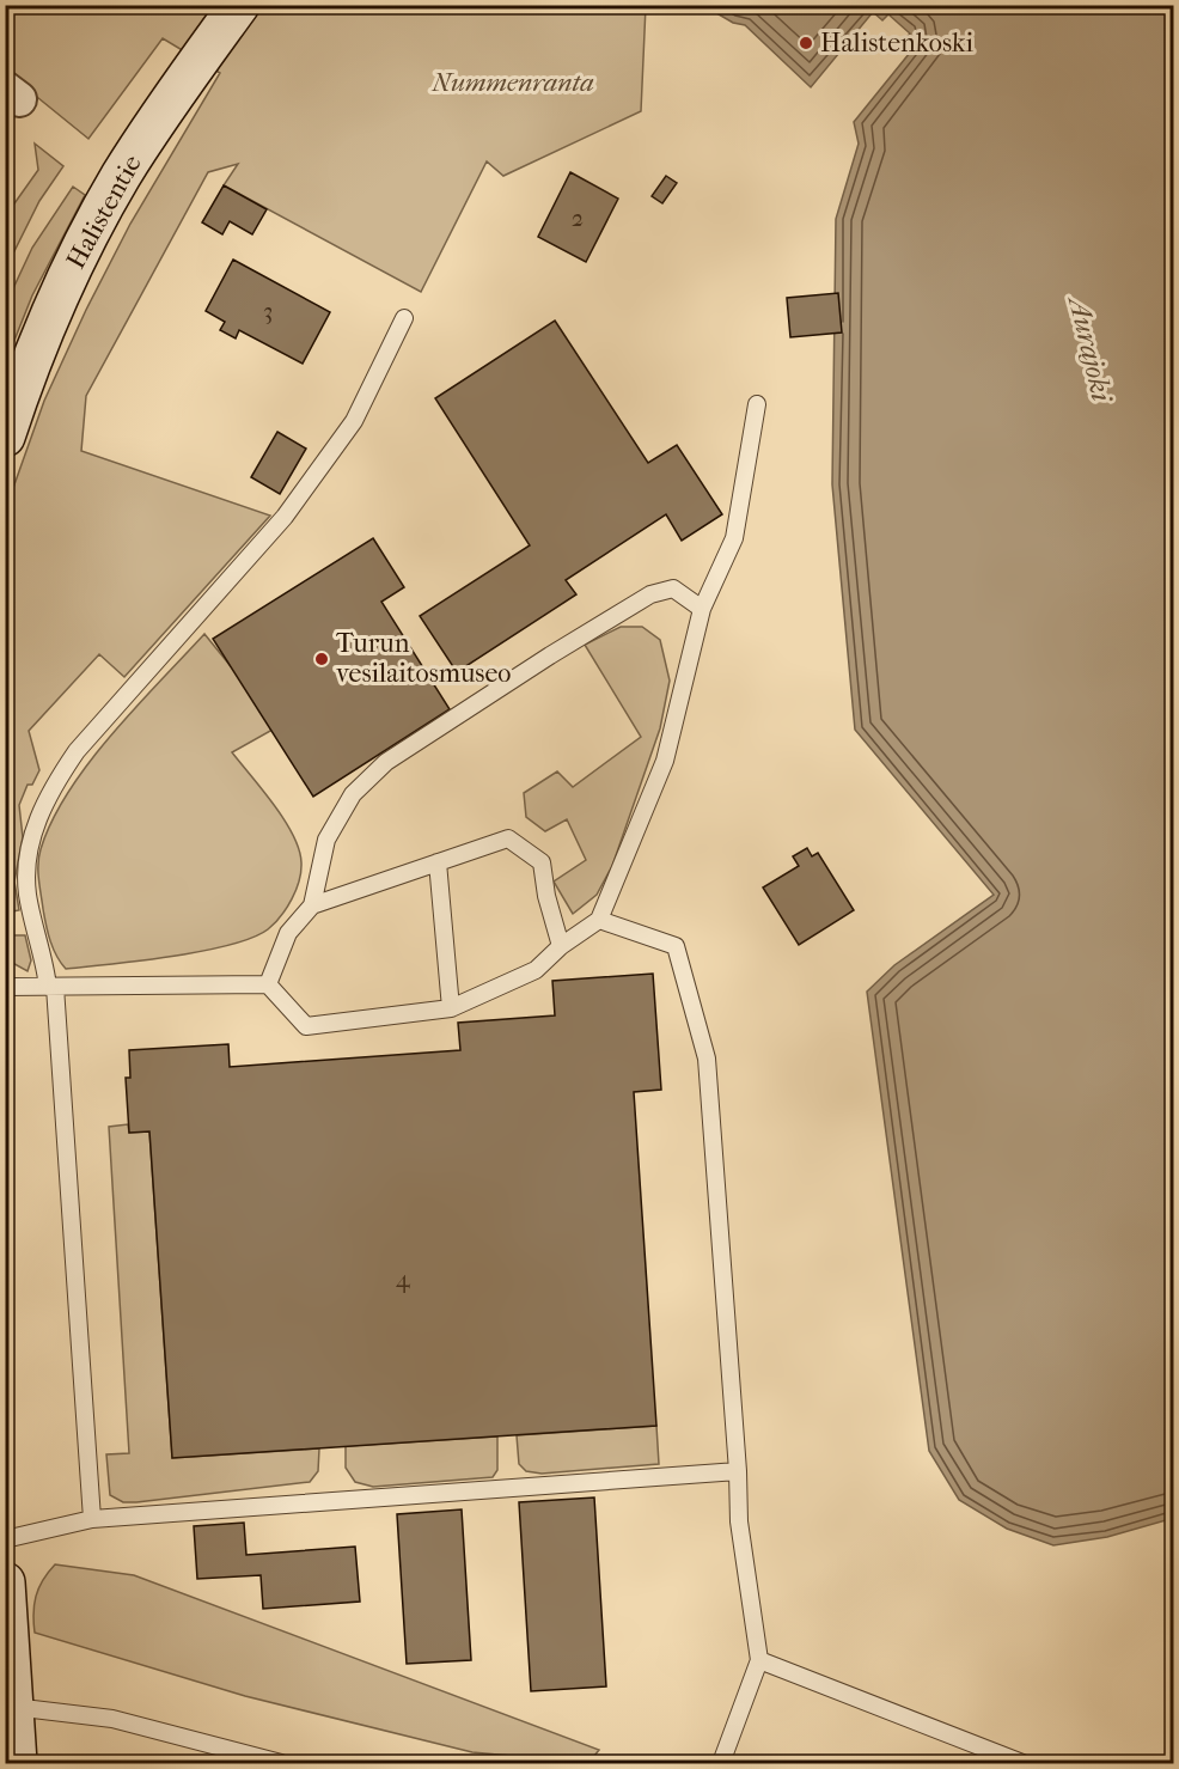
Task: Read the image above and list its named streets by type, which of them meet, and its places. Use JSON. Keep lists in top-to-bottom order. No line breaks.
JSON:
{"streets":{"street":["Halistentie"]},"water":["Aurajoki"],"parks":["Nummenranta"],"places":["Halistenkoski","Turun vesilaitosmuseo"],"house_numbers":["2","3","4"]}
